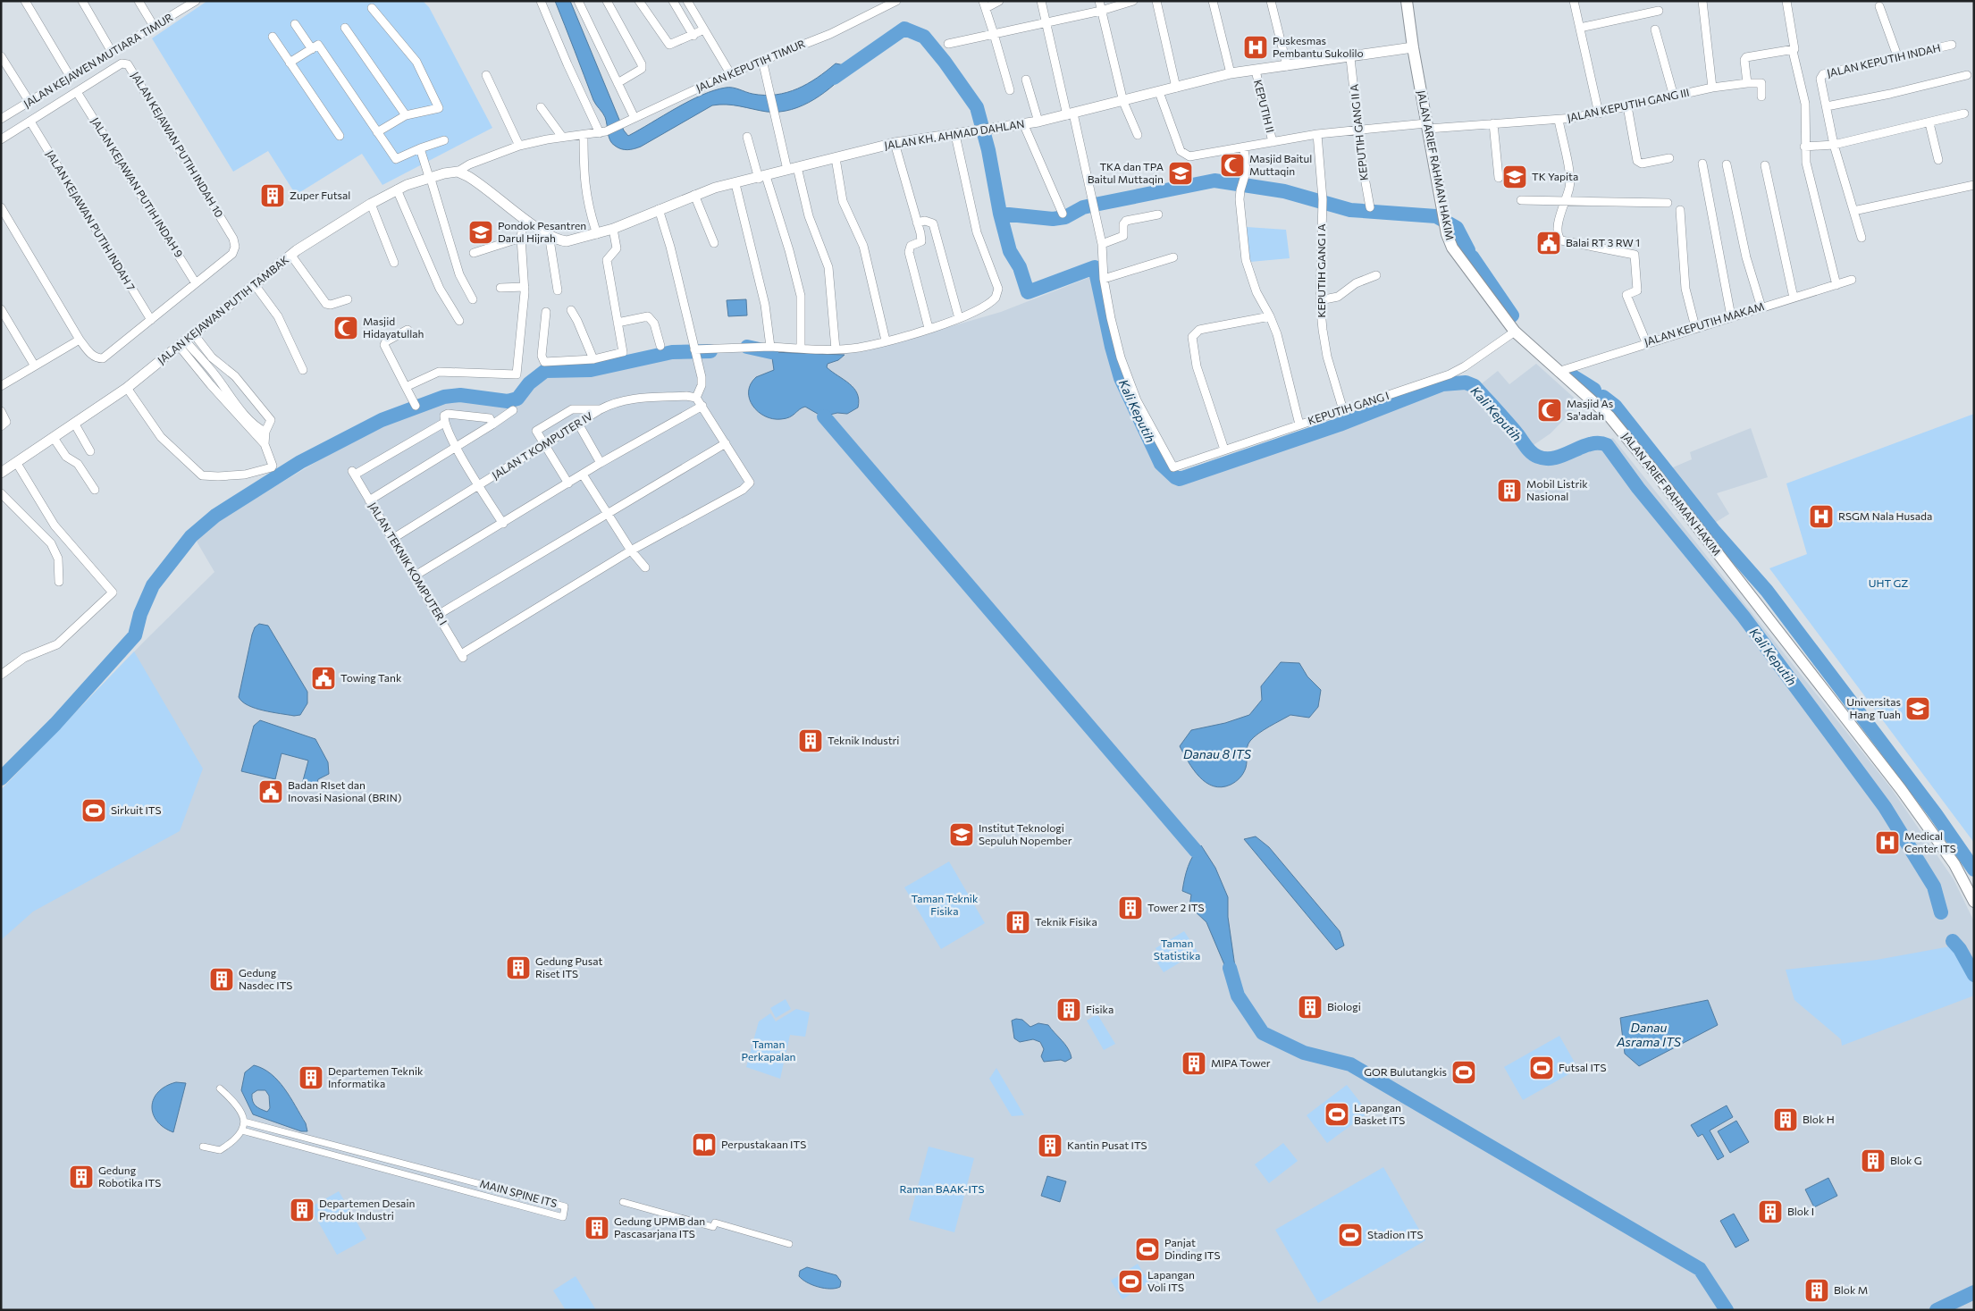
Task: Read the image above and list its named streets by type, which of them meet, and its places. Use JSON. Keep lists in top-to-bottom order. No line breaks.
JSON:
{"streets":{"main road":["JALAN ARIEF RAHMAN HAKIM"],"street":["JALAN KEJAWEN MUTIARA TIMUR","JALAN KEPUTIH INDAH","JALAN KEPUTIH TIMUR","JALAN KEPUTIH GANG III","KEPUTIH II","KEPUTIH GANG II A","JALAN KH. AHMAD DAHLAN","JALAN KEJAWAN PUTIH INDAH 10","JALAN KEJAWAN PUTIH INDAH 9","JALAN KEJAWAN PUTIH INDAH 7","KEPUTIH GANG I A","JALAN KEJAWAN PUTIH TAMBAK","JALAN KEPUTIH MAKAM","KEPUTIH GANG I","JALAN T KOMPUTER IV","JALAN TEKNIK KOMPUTER I","MAIN SPINE ITS"]},"crossings":[["JALAN KEPUTIH TIMUR","JALAN KH. AHMAD DAHLAN"],["JALAN KEPUTIH TIMUR","JALAN KEJAWAN PUTIH TAMBAK"],["JALAN KEPUTIH GANG III","KEPUTIH II"],["JALAN KEPUTIH GANG III","KEPUTIH GANG II A"],["JALAN KEPUTIH GANG III","JALAN KH. AHMAD DAHLAN"],["JALAN KEPUTIH GANG III","JALAN ARIEF RAHMAN HAKIM"],["JALAN KEPUTIH GANG III","KEPUTIH GANG I A"],["KEPUTIH II","JALAN KH. AHMAD DAHLAN"],["KEPUTIH GANG II A","JALAN KH. AHMAD DAHLAN"],["JALAN KH. AHMAD DAHLAN","JALAN ARIEF RAHMAN HAKIM"],["JALAN KH. AHMAD DAHLAN","JALAN KEJAWAN PUTIH TAMBAK"],["JALAN KEJAWAN PUTIH INDAH 10","JALAN KEJAWAN PUTIH INDAH 9"],["JALAN KEJAWAN PUTIH INDAH 10","JALAN KEJAWAN PUTIH INDAH 7"],["JALAN ARIEF RAHMAN HAKIM","JALAN KEPUTIH MAKAM"],["JALAN ARIEF RAHMAN HAKIM","KEPUTIH GANG I"],["KEPUTIH GANG I A","KEPUTIH GANG I"],["JALAN T KOMPUTER IV","JALAN TEKNIK KOMPUTER I"]],"water":["Kali Keputih","Danau 8 ITS","Danau Asrama ITS"],"parks":["UHT GZ","Taman Teknik Fisika","Taman Statistika","Taman Perkapalan","Raman BAAK-ITS"],"places":{"hospital":["Puskesmas Pembantu Sukolilo","RSGM Nala Husada","Medical Center ITS"],"mosque":["Masjid Baitul Muttaqin","Masjid Hidayatullah","Masjid As Sa'adah"],"school or university":["TKA dan TPA Baitul Muttaqin","TK Yapita","Pondok Pesantren Darul Hijrah","Universitas Hang Tuah","Institut Teknologi Sepuluh Nopember"],"building":["Zuper Futsal","Mobil Listrik Nasional","Teknik Industri","Tower 2 ITS","Teknik Fisika","Gedung Pusat Riset ITS","Gedung Nasdec ITS","Biologi","Fisika","MIPA Tower","Departemen Teknik Informatika","Blok H","Kantin Pusat ITS","Blok G","Gedung Robotika ITS","Departemen Desain Produk Industri","Blok I","Gedung UPMB dan Pascasarjana ITS","Blok M"],"public building":["Balai RT 3 RW 1","Towing Tank","Badan RIset dan Inovasi Nasional (BRIN)"],"sports":["Sirkuit ITS","Futsal ITS","GOR Bulutangkis","Lapangan Basket ITS","Stadion ITS","Panjat Dinding ITS","Lapangan Voli ITS"],"library":["Perpustakaan ITS"]}}
